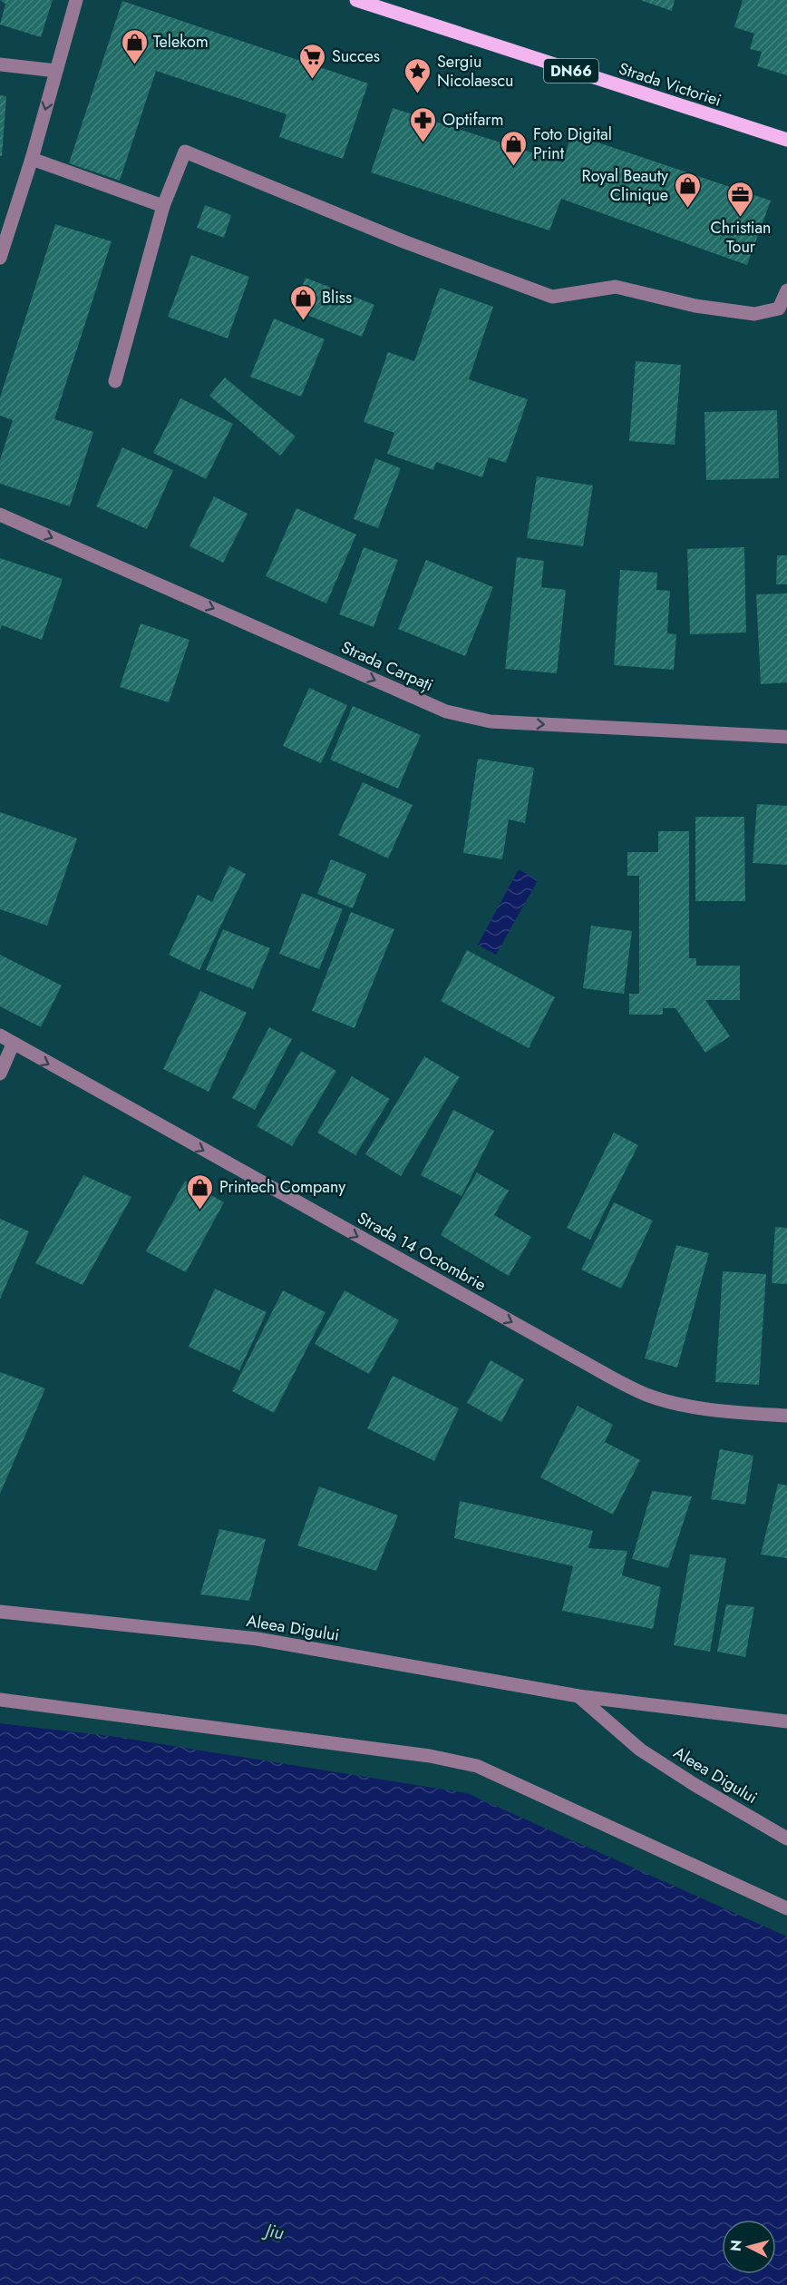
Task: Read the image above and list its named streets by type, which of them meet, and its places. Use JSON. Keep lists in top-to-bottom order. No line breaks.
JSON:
{"streets":{"main road":["DN66","Strada Victoriei"],"street":["Strada Carpați","Strada 14 Octombrie","Aleea Digului"]},"one_way":["Strada Carpați","Strada 14 Octombrie"],"water":["Jiu"],"places":{"shop":["Telekom","Foto Digital Print","Royal Beauty Clinique","Bliss","Printech Company"],"supermarket":["Succes"],"place":["Sergiu Nicolaescu"],"pharmacy":["Optifarm"],"office":["Christian Tour"]},"north":"left"}
